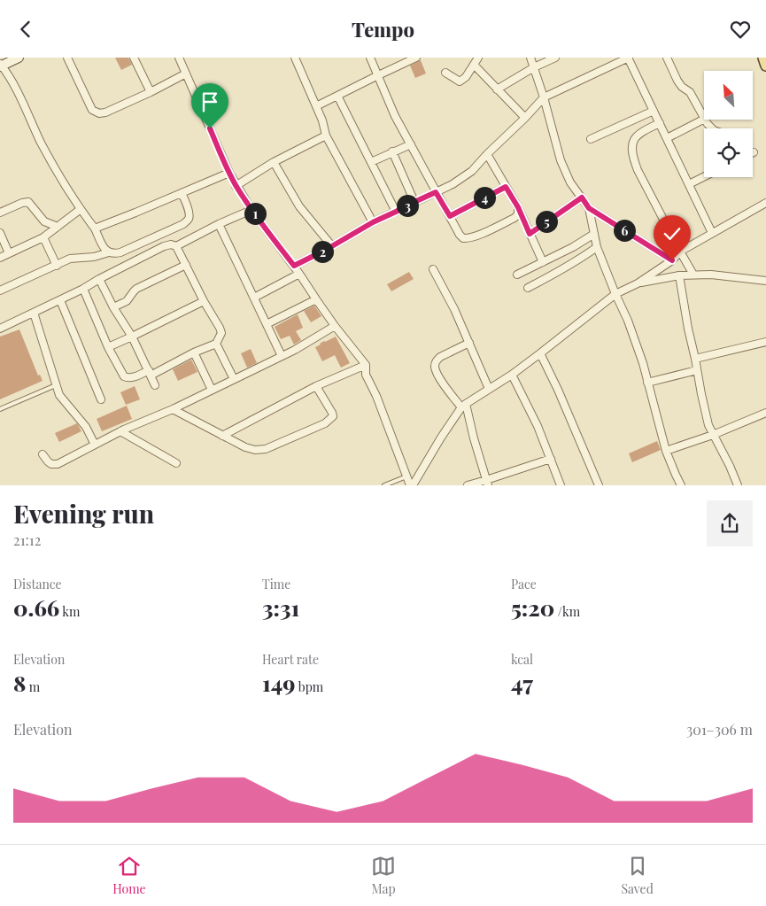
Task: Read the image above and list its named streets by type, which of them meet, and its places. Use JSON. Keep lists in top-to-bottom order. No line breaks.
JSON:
{"north":"top left","page":{"header":"Tempo","pins":["4","3","1","5","6","2"],"heading":["Evening run","21:12"],"stats":[["Distance","0.66 km"],["Time","3:31"],["Pace","5:20 /km"],["Elevation","8 m"],["Heart rate","149 bpm"],["kcal","47"]],"chart":["Elevation","301–306 m"],"tabs":["Home","Map","Saved"]}}
